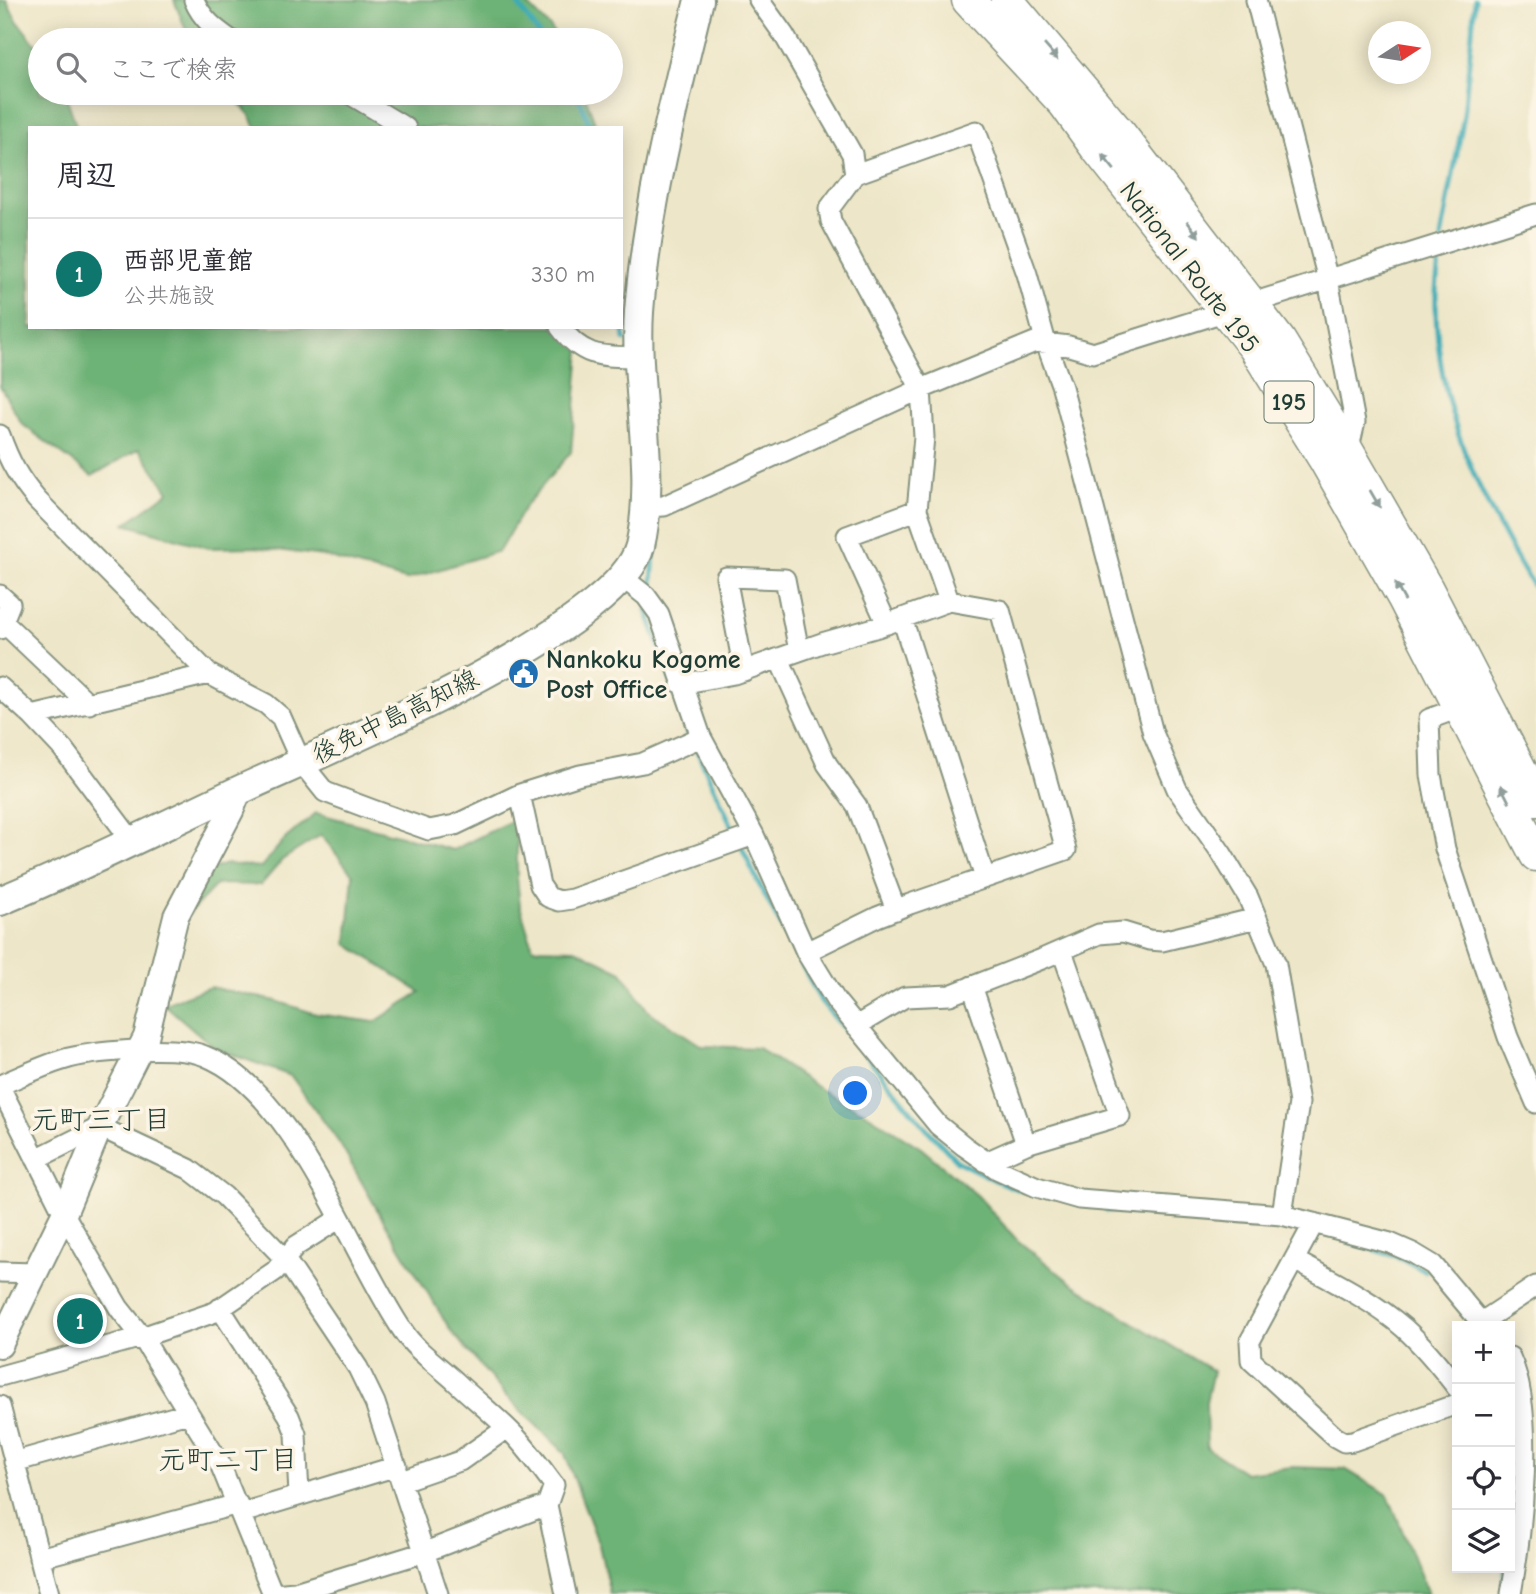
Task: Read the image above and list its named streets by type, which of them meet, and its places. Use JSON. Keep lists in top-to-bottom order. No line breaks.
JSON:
{"streets":{"highway":["National Route 195","195"],"main road":["後免中島高知線"]},"districts":["元町三丁目","元町二丁目"],"places":{"public building":["Nankoku Kogome Post Office"]},"north":"right","page":{"search":"ここで検索","heading":"周辺","list":[{"mark":"1","name":"西部児童館","note":"公共施設","value":"330 m"}],"pins":"1","map_buttons":["+","−"]}}
